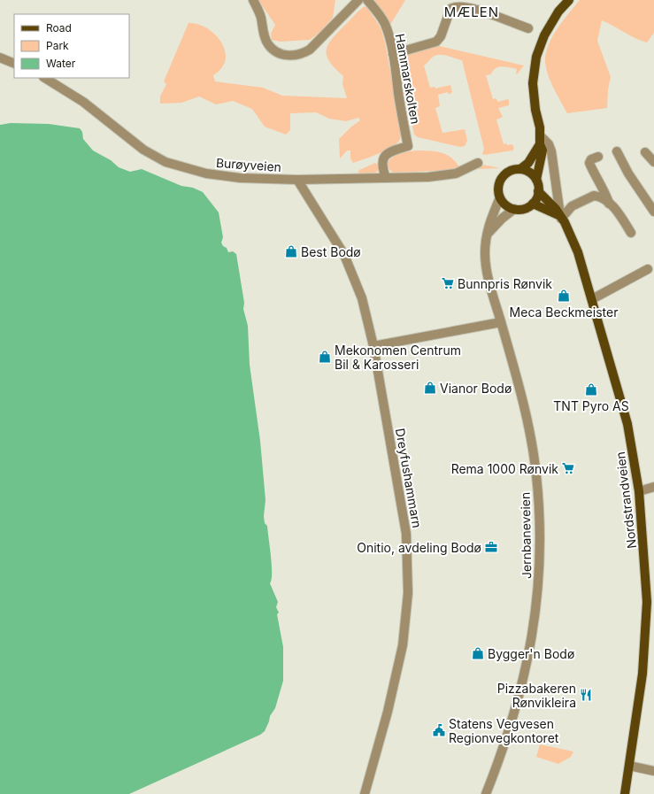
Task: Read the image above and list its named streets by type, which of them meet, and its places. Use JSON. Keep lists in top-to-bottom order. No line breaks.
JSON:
{"streets":{"main road":["Nordstrandveien"],"street":["Hammarskolten","Burøyveien","Dreyfushammarn","Jernbaneveien"]},"crossings":[["Hammarskolten","Burøyveien"],["Burøyveien","Dreyfushammarn"],["Nordstrandveien","Jernbaneveien"]],"districts":["MÆLEN"],"places":{"shop":["Best Bodø","Meca Beckmeister","Mekonomen Centrum Bil & Karosseri","Vianor Bodø","TNT Pyro AS","Bygger'n Bodø"],"supermarket":["Bunnpris Rønvik","Rema 1000 Rønvik"],"office":["Onitio, avdeling Bodø"],"restaurant":["Pizzabakeren Rønvikleira"],"public building":["Statens Vegvesen Regionvegkontoret"]},"legend":["Road","Park","Water"]}
